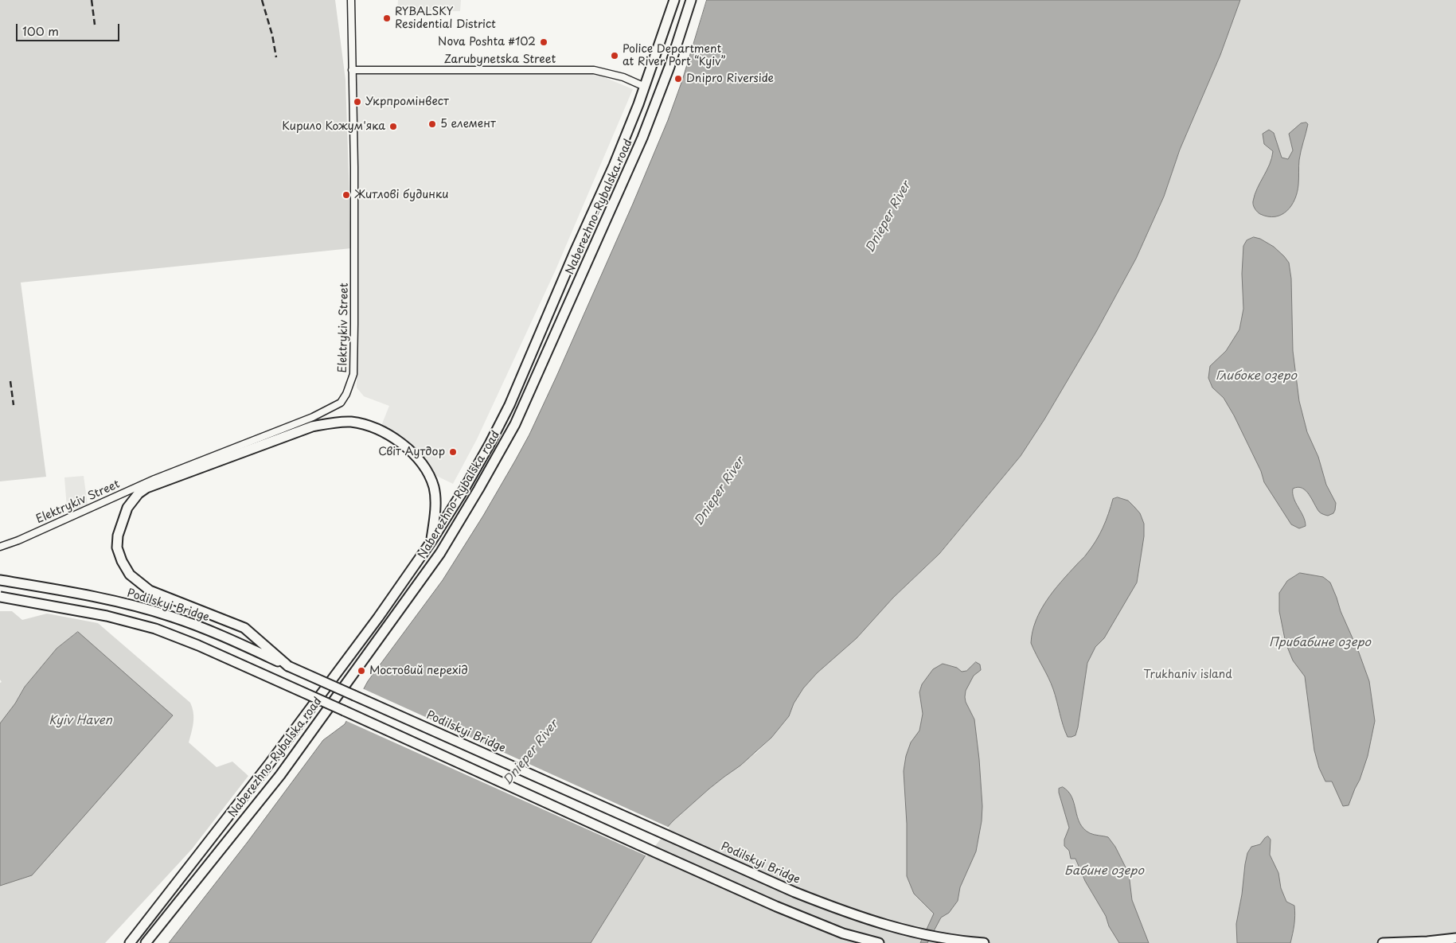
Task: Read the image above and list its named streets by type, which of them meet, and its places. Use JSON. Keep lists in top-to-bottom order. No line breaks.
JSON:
{"streets":{"main road":["Naberezhno-Rybalska road","Podilskyi Bridge"],"street":["Zarubynetska Street","Elektrykiv Street"]},"crossings":[["Zarubynetska Street","Naberezhno-Rybalska road"],["Zarubynetska Street","Elektrykiv Street"]],"water":["Dnieper River","Глибоке озеро","Прибабине озеро","Kyiv Haven","Бабине озеро"],"parks":["Trukhaniv island"],"places":["RYBALSKY Residential District","Nova Poshta #102","Police Department at River Port “Kyiv”","Dnipro Riverside","Укрпромінвест","5 елемент","Кирило Кожум'яка","Житлові будинки","Світ Аутдор","Мостовий перехід"],"scale_bar":"100 m"}
